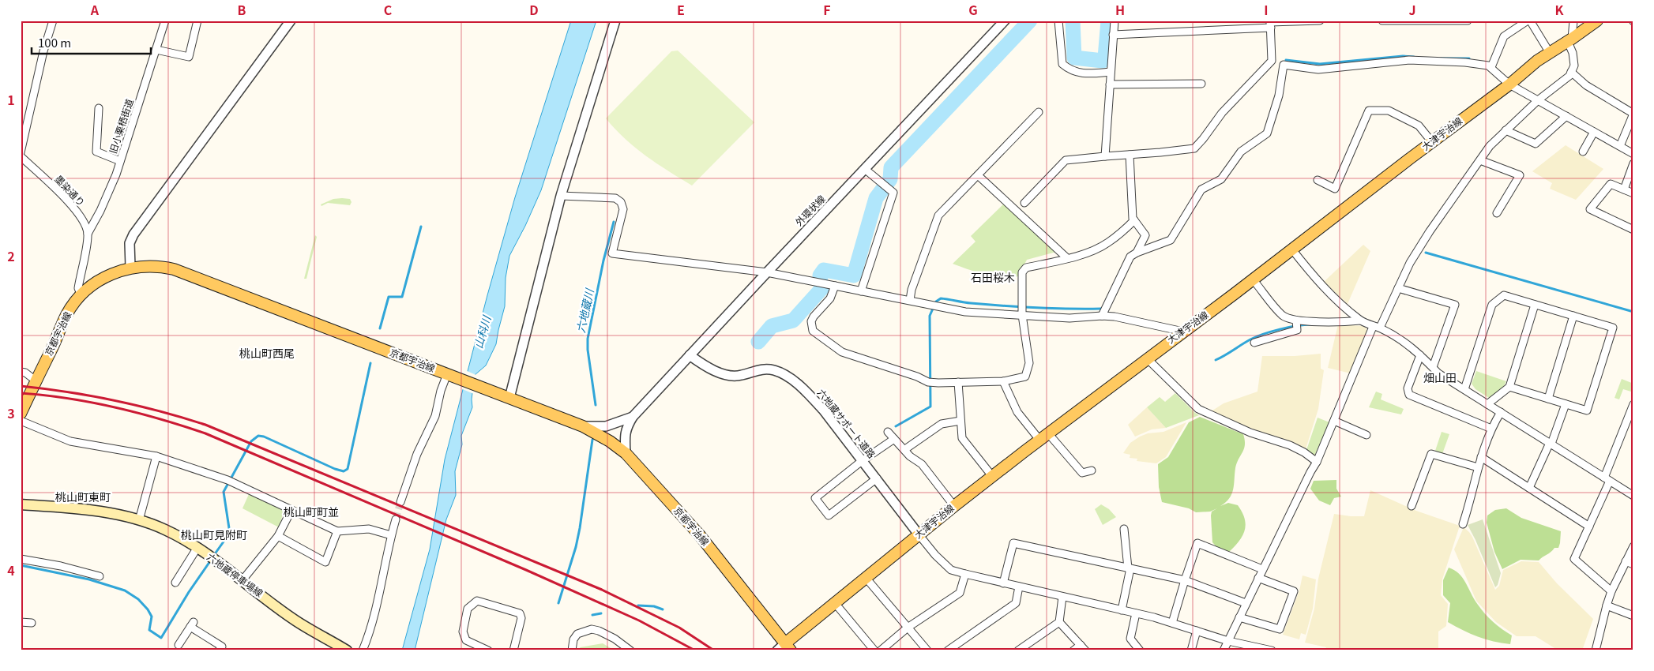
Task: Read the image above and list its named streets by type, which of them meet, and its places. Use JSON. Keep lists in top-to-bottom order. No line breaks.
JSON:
{"streets":{"main road":["大津宇治線","京都宇治線","六地蔵停車場線"],"street":["旧小栗栖街道","墨染通り","外環状線","六地蔵サポート道路"]},"crossings":[["旧小栗栖街道","墨染通り"],["大津宇治線","京都宇治線"],["大津宇治線","六地蔵サポート道路"],["外環状線","京都宇治線"],["外環状線","六地蔵サポート道路"]],"districts":["石田桜木","桃山町西尾","畑山田","桃山町東町","桃山町町並","桃山町見附町"],"water":["六地蔵川","山科川"],"scale_bar":"100 m","grid":{"columns":["A","B","C","D","E","F","G","H","I","J","K"],"rows":["1","2","3","4"]}}
